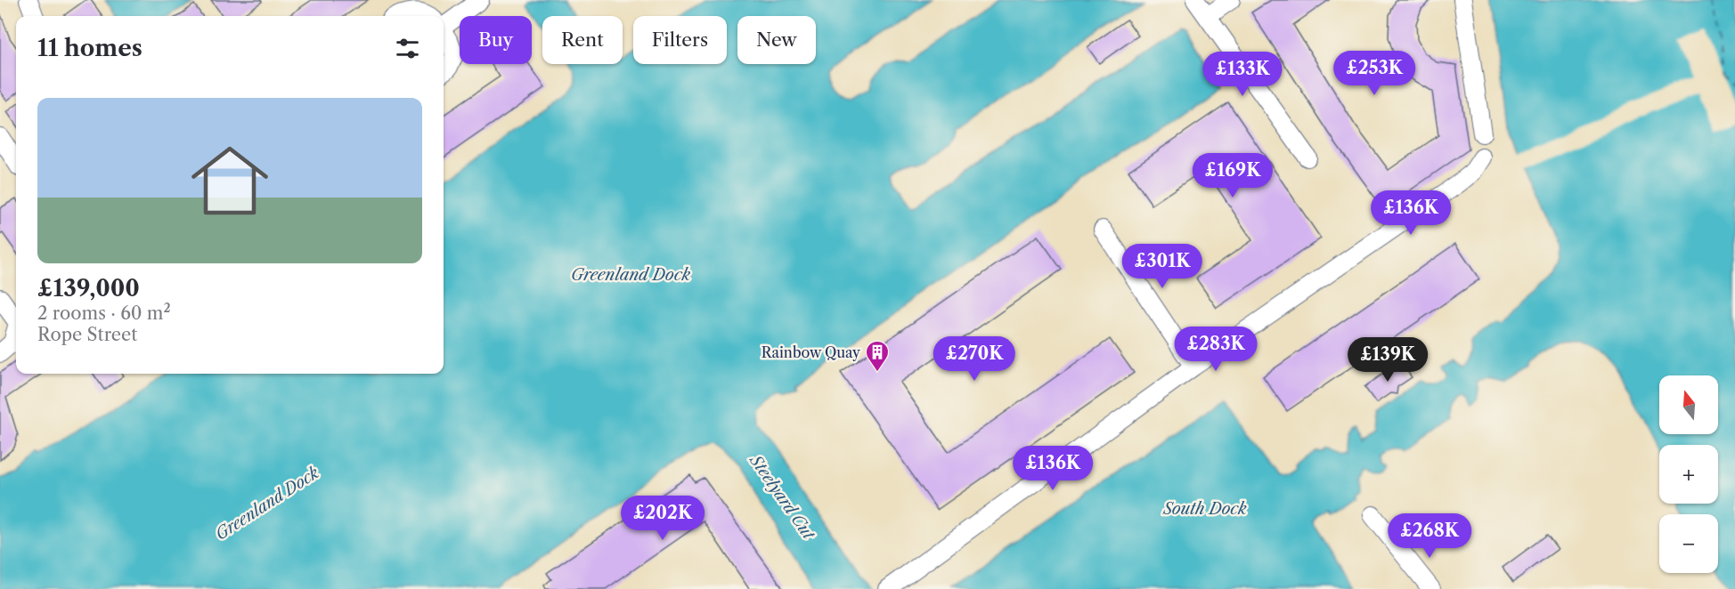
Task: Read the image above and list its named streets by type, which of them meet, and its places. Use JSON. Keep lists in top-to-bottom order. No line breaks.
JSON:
{"water":["Greenland Dock","Steelyard Cut","South Dock"],"places":{"building":["Rainbow Quay"]},"north":"top","page":{"chip":["Buy","Rent","Filters","New"],"heading":"11 homes","price":["£253K","£133K","£169K","£136K","£301K","£283K","£270K","£139K","£136K","£202K","£268K"],"list":[{"name":"£139,000","note":"2 rooms · 60 m² · Rope Street"}],"map_buttons":["+","−"]}}
